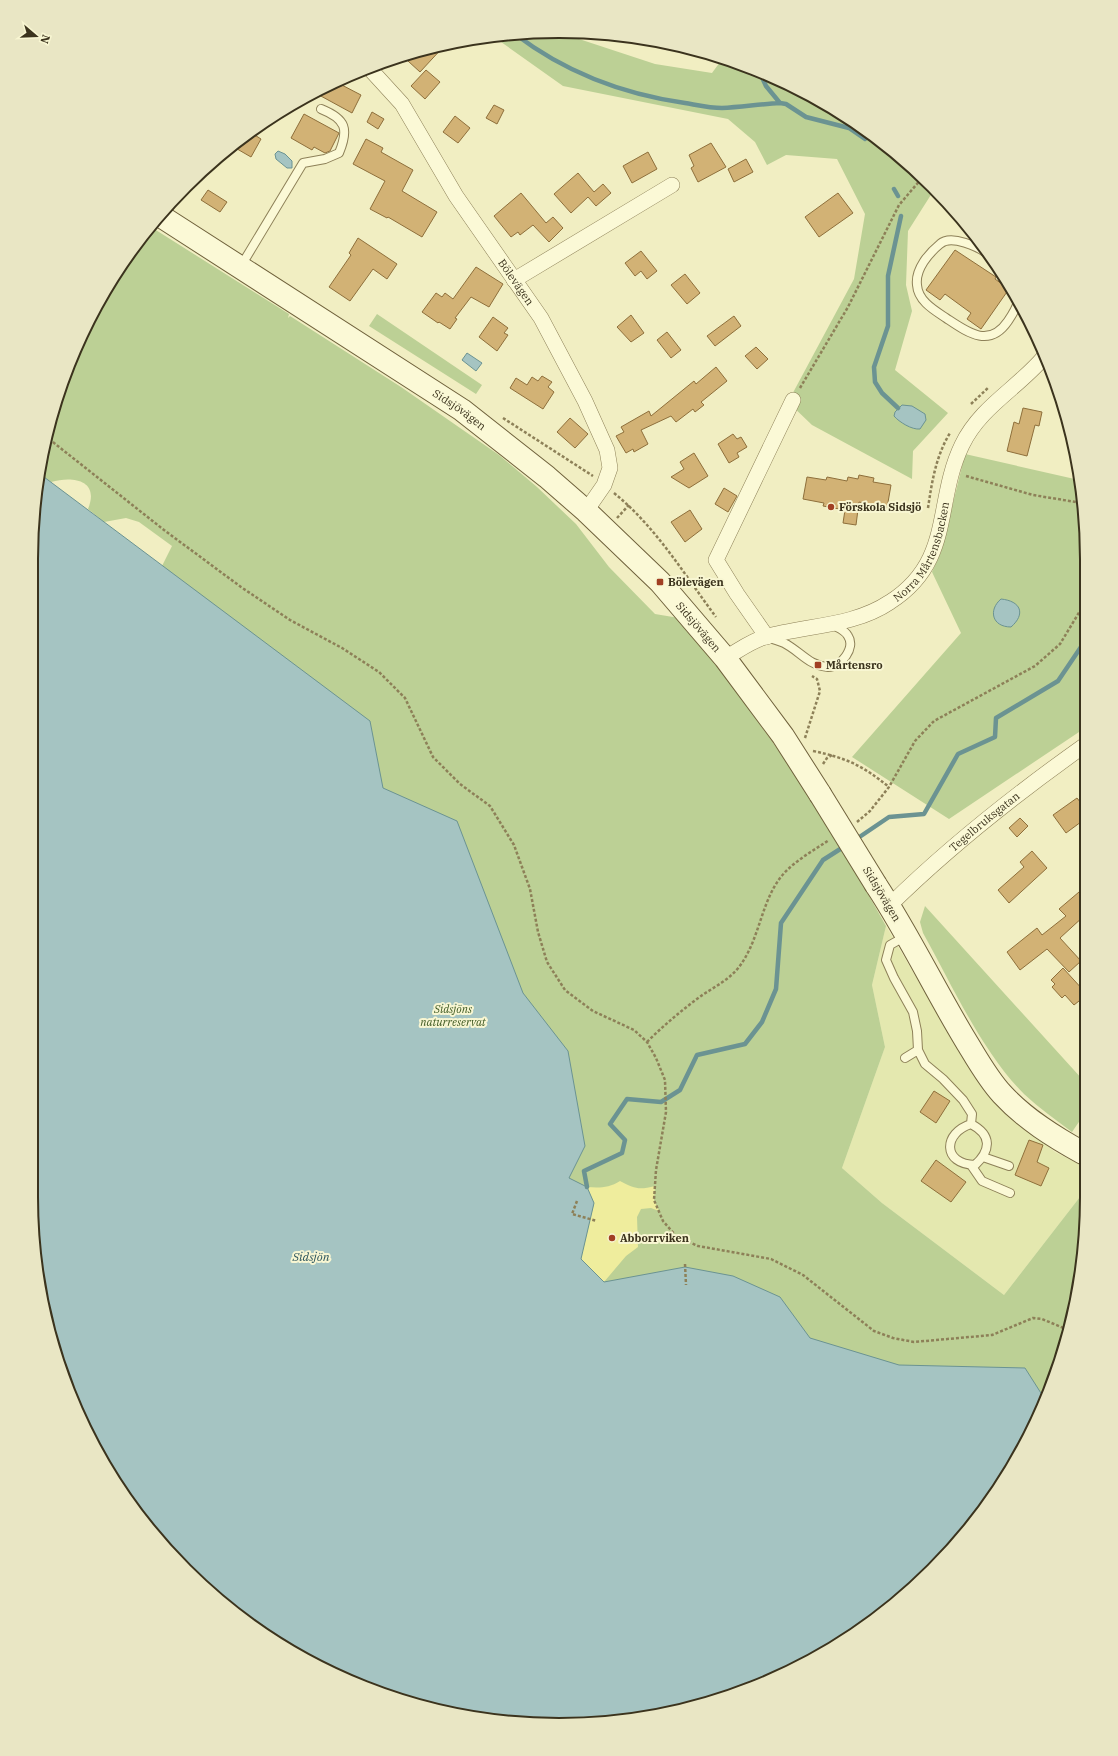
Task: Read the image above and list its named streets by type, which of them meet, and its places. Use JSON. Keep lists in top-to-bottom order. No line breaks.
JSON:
{"streets":{"main road":["Sidsjövägen"],"street":["Bölevägen","Norra Mårtensbacken","Tegelbruksgatan"]},"crossings":[["Bölevägen","Sidsjövägen"],["Sidsjövägen","Norra Mårtensbacken"],["Sidsjövägen","Tegelbruksgatan"]],"water":["Sidsjön"],"parks":["Sidsjöns naturreservat"],"places":{"other":["Förskola Sidsjö","Abborrviken"],"transit":["Bölevägen","Mårtensro"]},"north":"right"}
